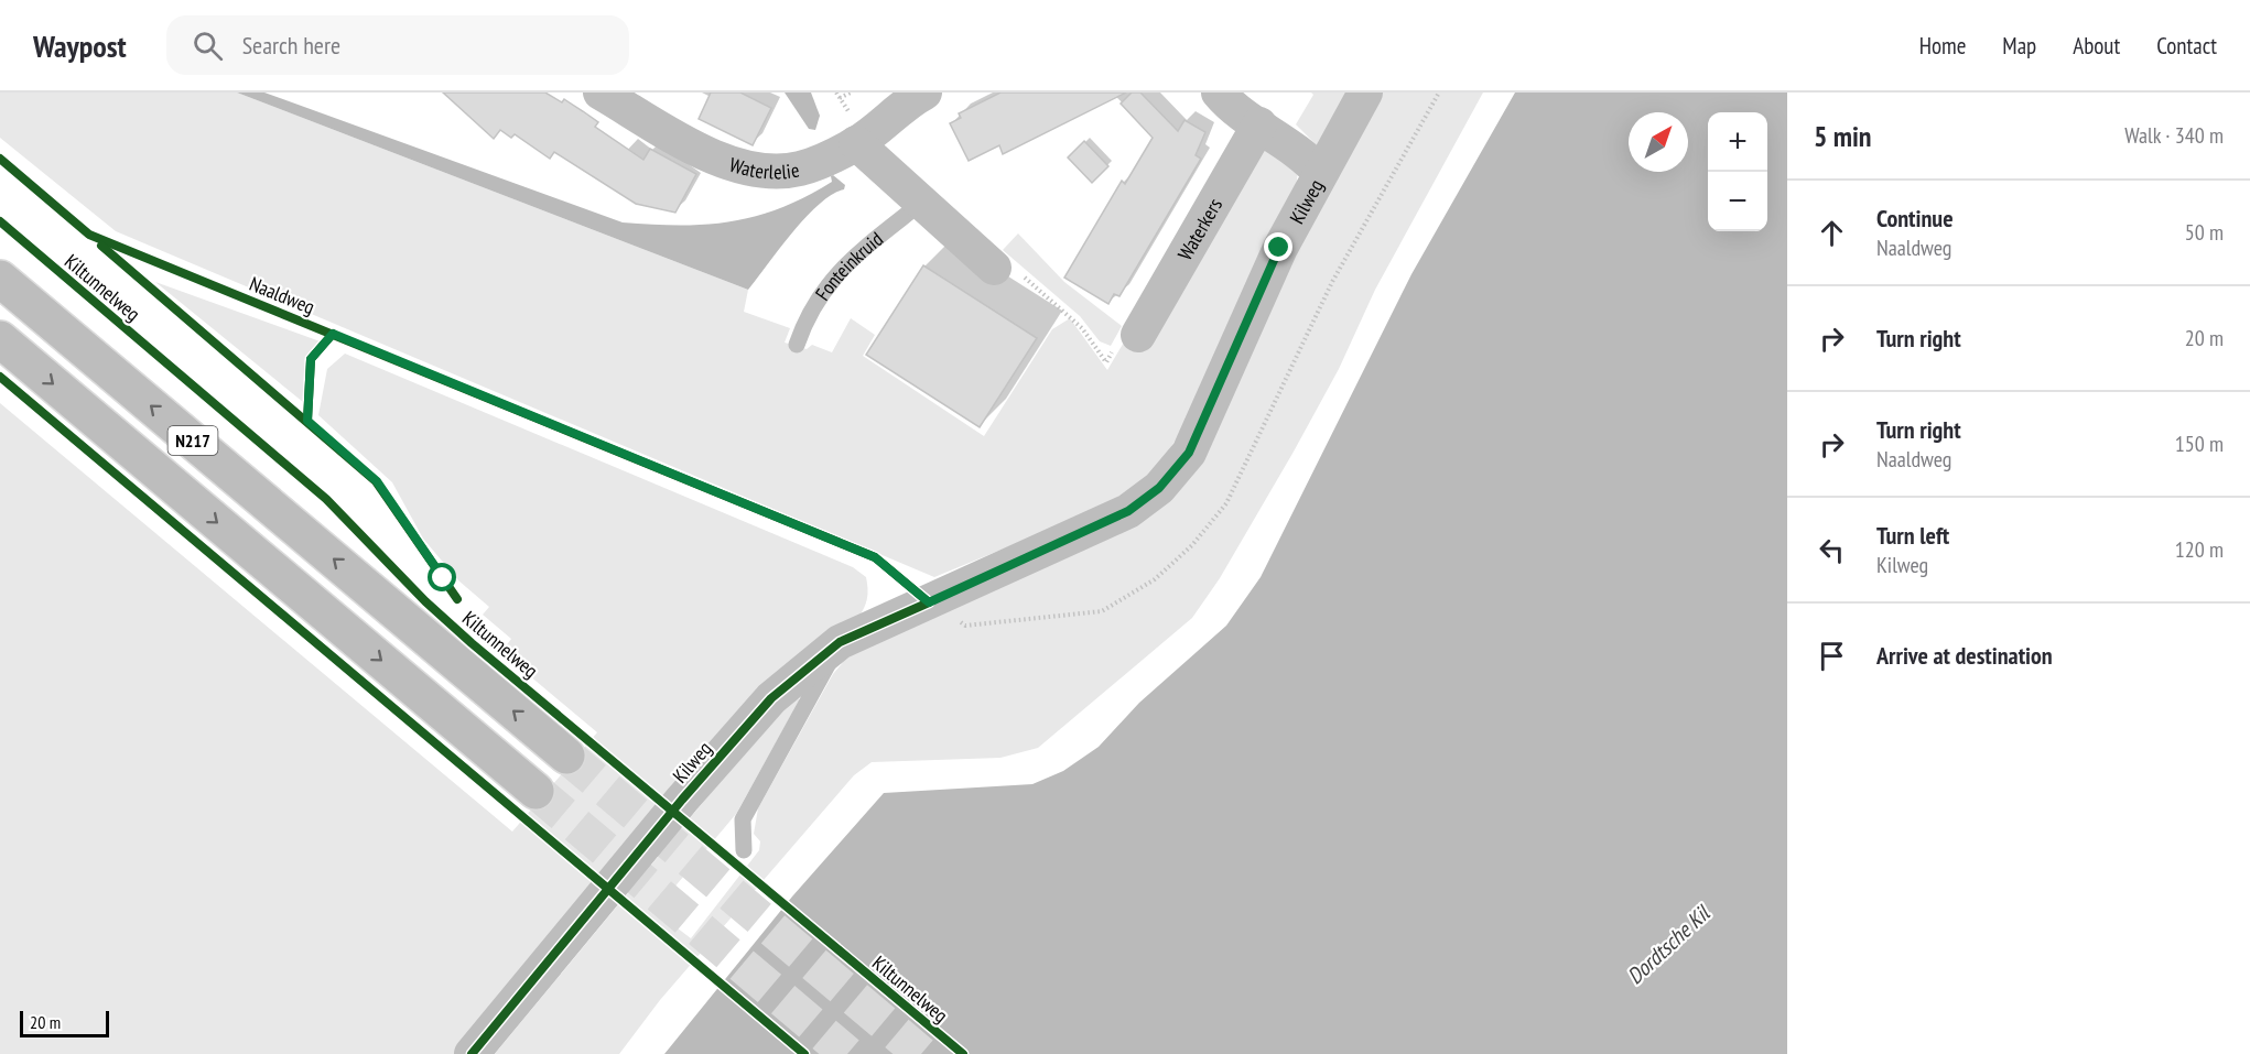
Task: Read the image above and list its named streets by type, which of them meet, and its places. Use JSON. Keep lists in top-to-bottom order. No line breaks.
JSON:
{"streets":{"main road":["N217"],"street":["Waterlelie","Kilweg","Waterkers"],"lane":["Fonteinkruid"],"cycle path":["Kiltunnelweg","Naaldweg"]},"water":["Dordtsche Kil"],"scale_bar":"20 m","north":"top right","page":{"header":"Waypost","search":"Search here","nav":["Home","Map","About","Contact"],"heading":["5 min","Walk · 340 m"],"map_buttons":["+","−"],"list":[["Continue","Naaldweg","50 m"],["Turn right","20 m"],["Turn right","Naaldweg","150 m"],["Turn left","Kilweg","120 m"],"Arrive at destination"],"scale":"20 m"}}
